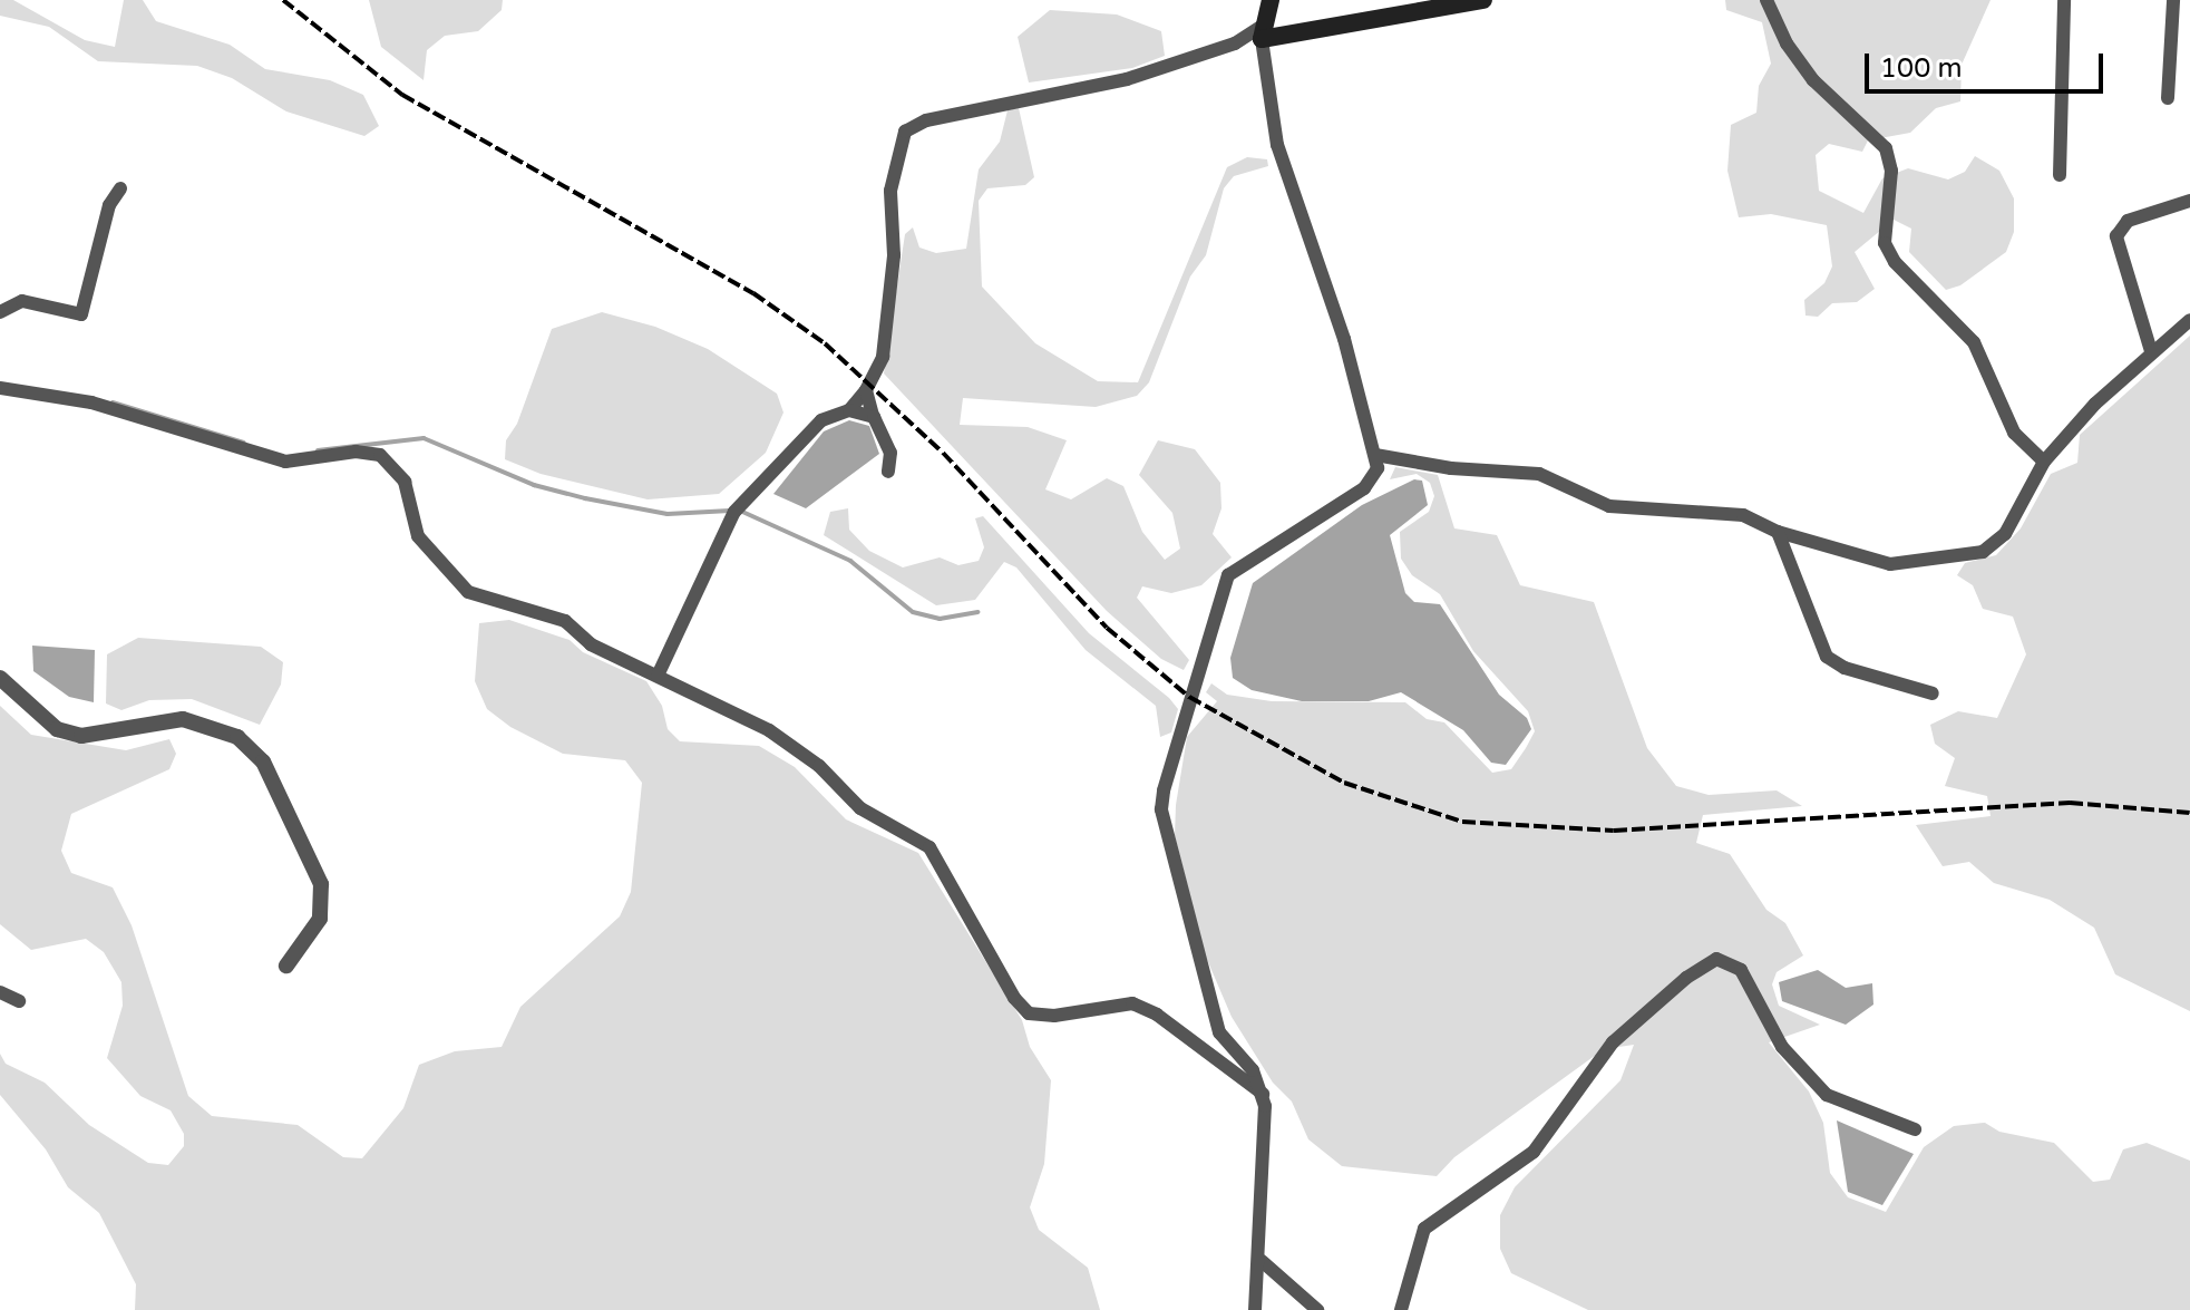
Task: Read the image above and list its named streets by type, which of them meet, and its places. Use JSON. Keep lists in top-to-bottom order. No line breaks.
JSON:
{"scale_bar":"100 m"}
